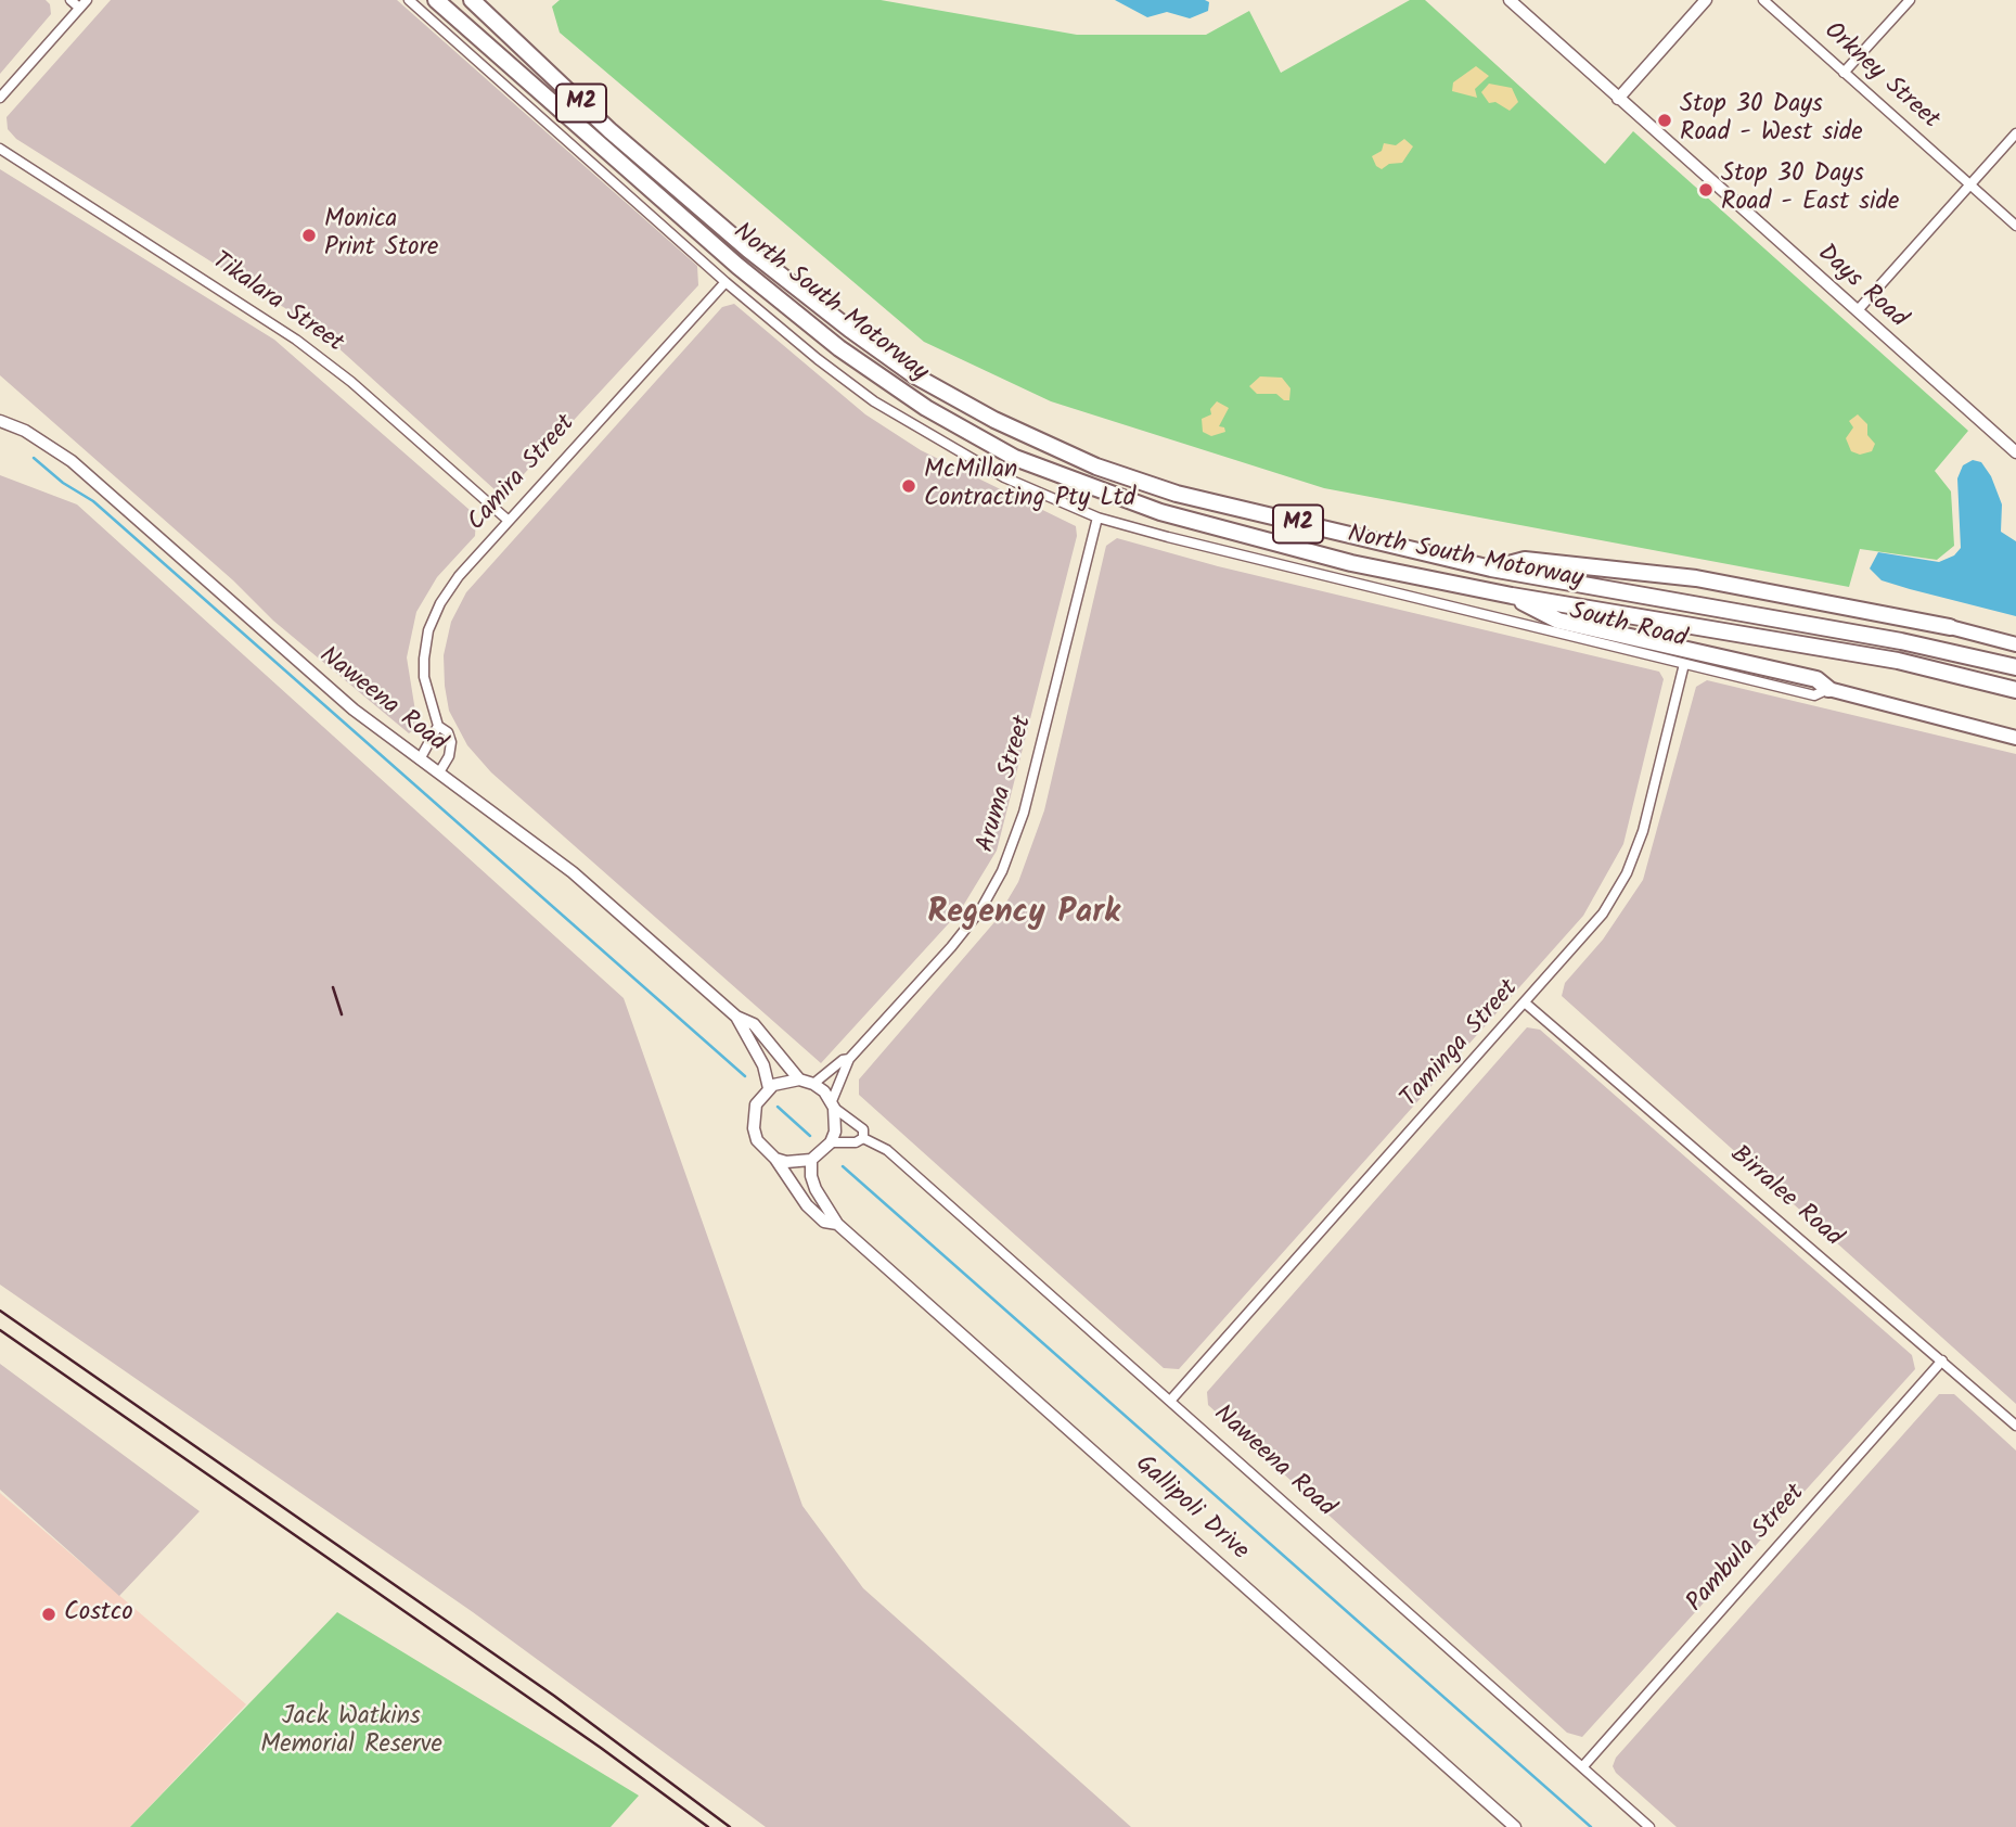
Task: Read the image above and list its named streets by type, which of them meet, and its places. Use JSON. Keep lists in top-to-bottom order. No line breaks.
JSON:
{"streets":{"highway":["M2","North South Motorway","South Road"],"street":["Orkney Street","Days Road","Tikalara Street","Camira Street","Naweena Road","Aruma Street","Taminga Street","Birralee Road","Gallipoli Drive","Pambula Street"]},"crossings":[["Tikalara Street","Camira Street"],["Camira Street","South Road"],["Camira Street","Naweena Road"],["South Road","Aruma Street"],["South Road","Taminga Street"],["Naweena Road","Aruma Street"],["Naweena Road","Taminga Street"],["Naweena Road","Gallipoli Drive"],["Naweena Road","Pambula Street"],["Aruma Street","Gallipoli Drive"],["Taminga Street","Birralee Road"],["Birralee Road","Pambula Street"]],"districts":["Regency Park"],"parks":["Jack Watkins Memorial Reserve"],"places":["Stop 30 Days Road - West side","Stop 30 Days Road - East side","Monica Print Store","McMillan Contracting Pty Ltd","Costco"]}
